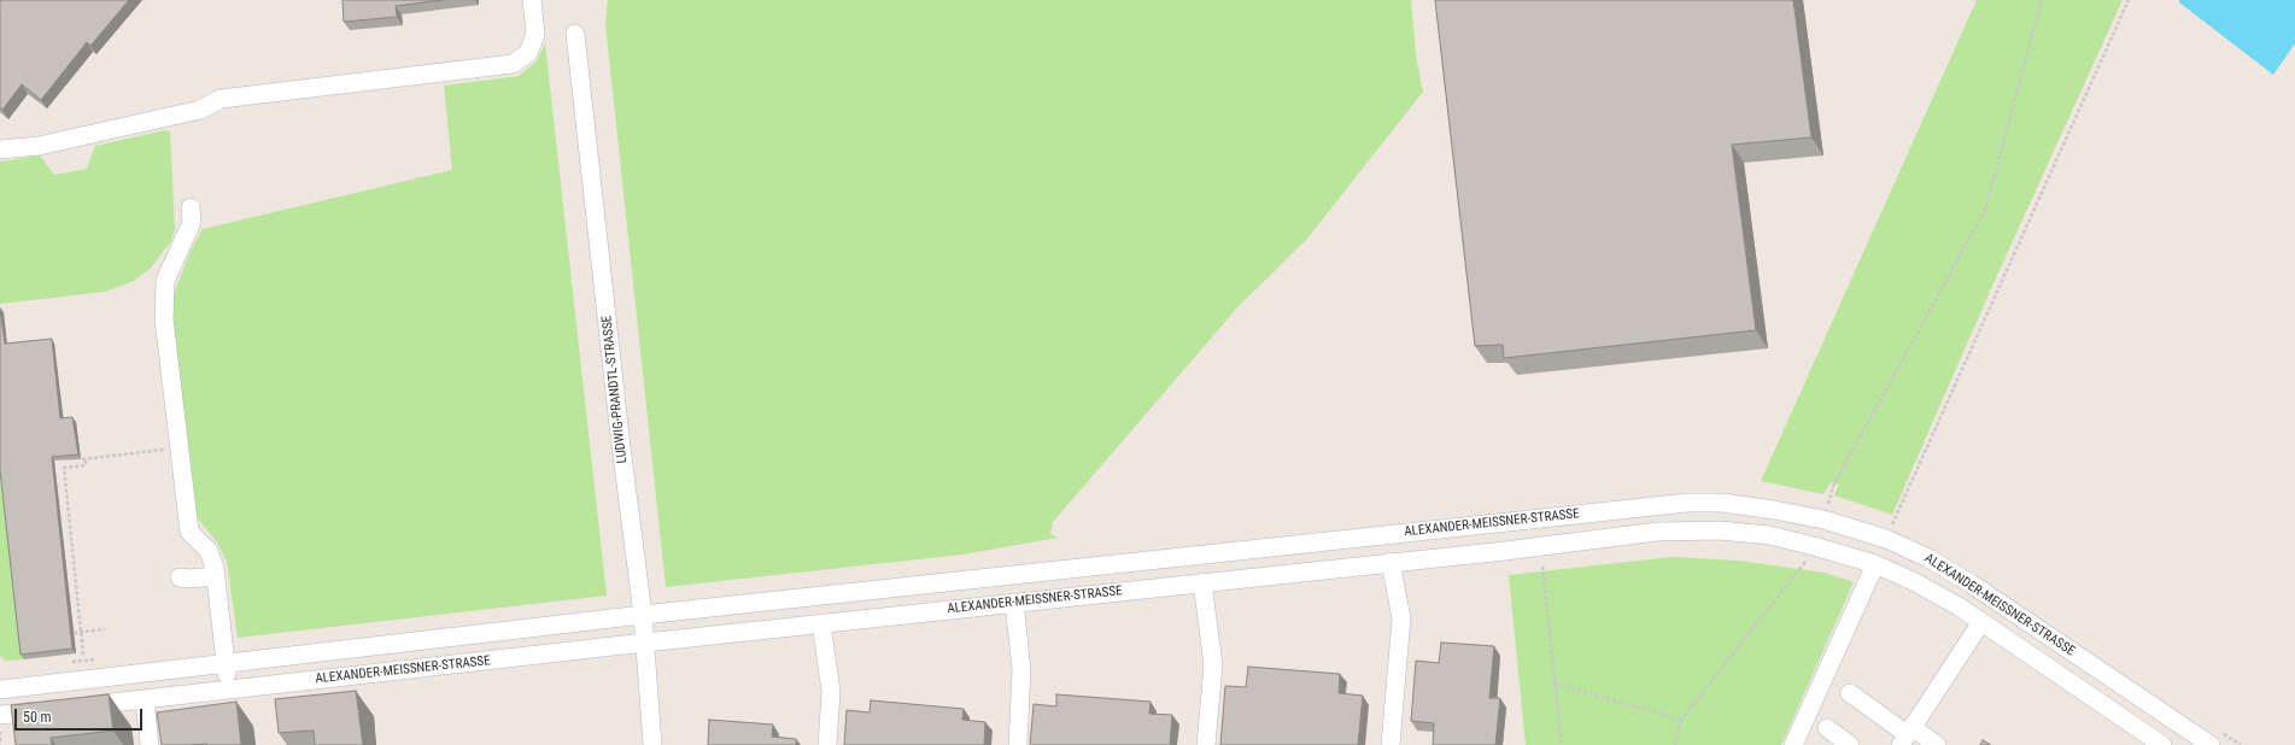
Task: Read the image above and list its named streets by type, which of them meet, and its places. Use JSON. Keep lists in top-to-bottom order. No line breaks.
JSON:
{"streets":{"street":["LUDWIG-PRANDTL-STRASSE","ALEXANDER-MEISSNER-STRASSE"]},"crossings":[["LUDWIG-PRANDTL-STRASSE","ALEXANDER-MEISSNER-STRASSE"]],"scale_bar":"50 m"}
